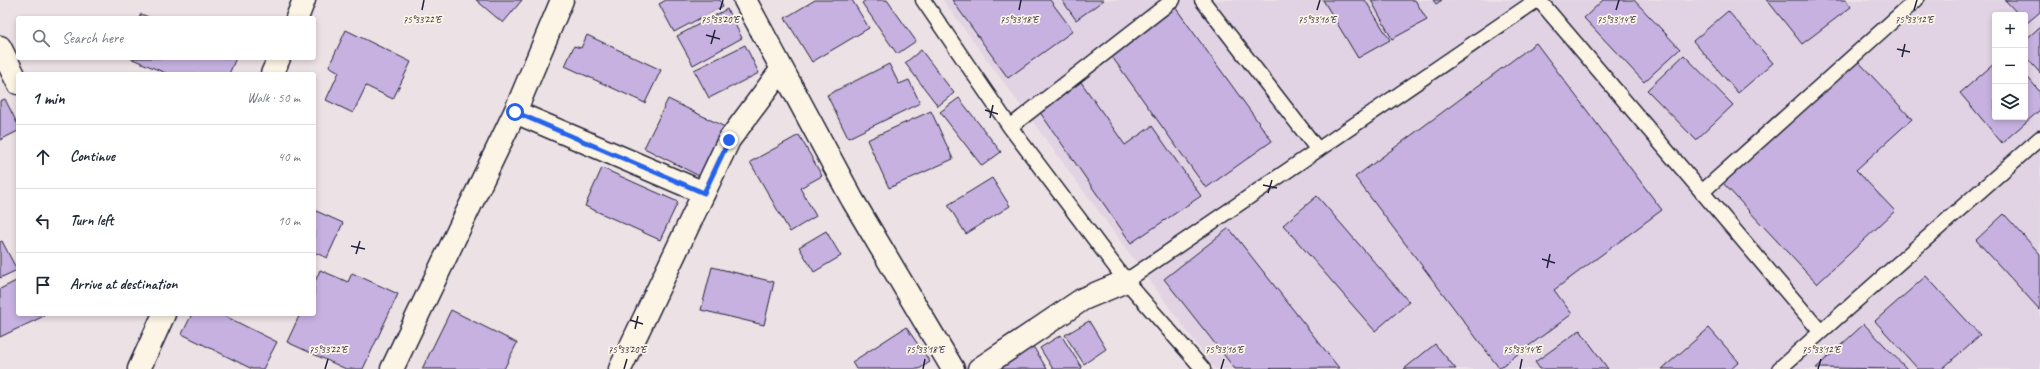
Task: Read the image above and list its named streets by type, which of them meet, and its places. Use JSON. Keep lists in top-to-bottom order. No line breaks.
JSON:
{"page":{"map_buttons":["+","−"],"search":"Search here","heading":["1 min","Walk · 50 m"],"list":[["Continue","40 m"],["Turn left","10 m"],"Arrive at destination"]},"coordinates":["75°33'22\"E","75°33'20\"E","75°33'18\"E","75°33'16\"E","75°33'14\"E","75°33'12\"E"]}
